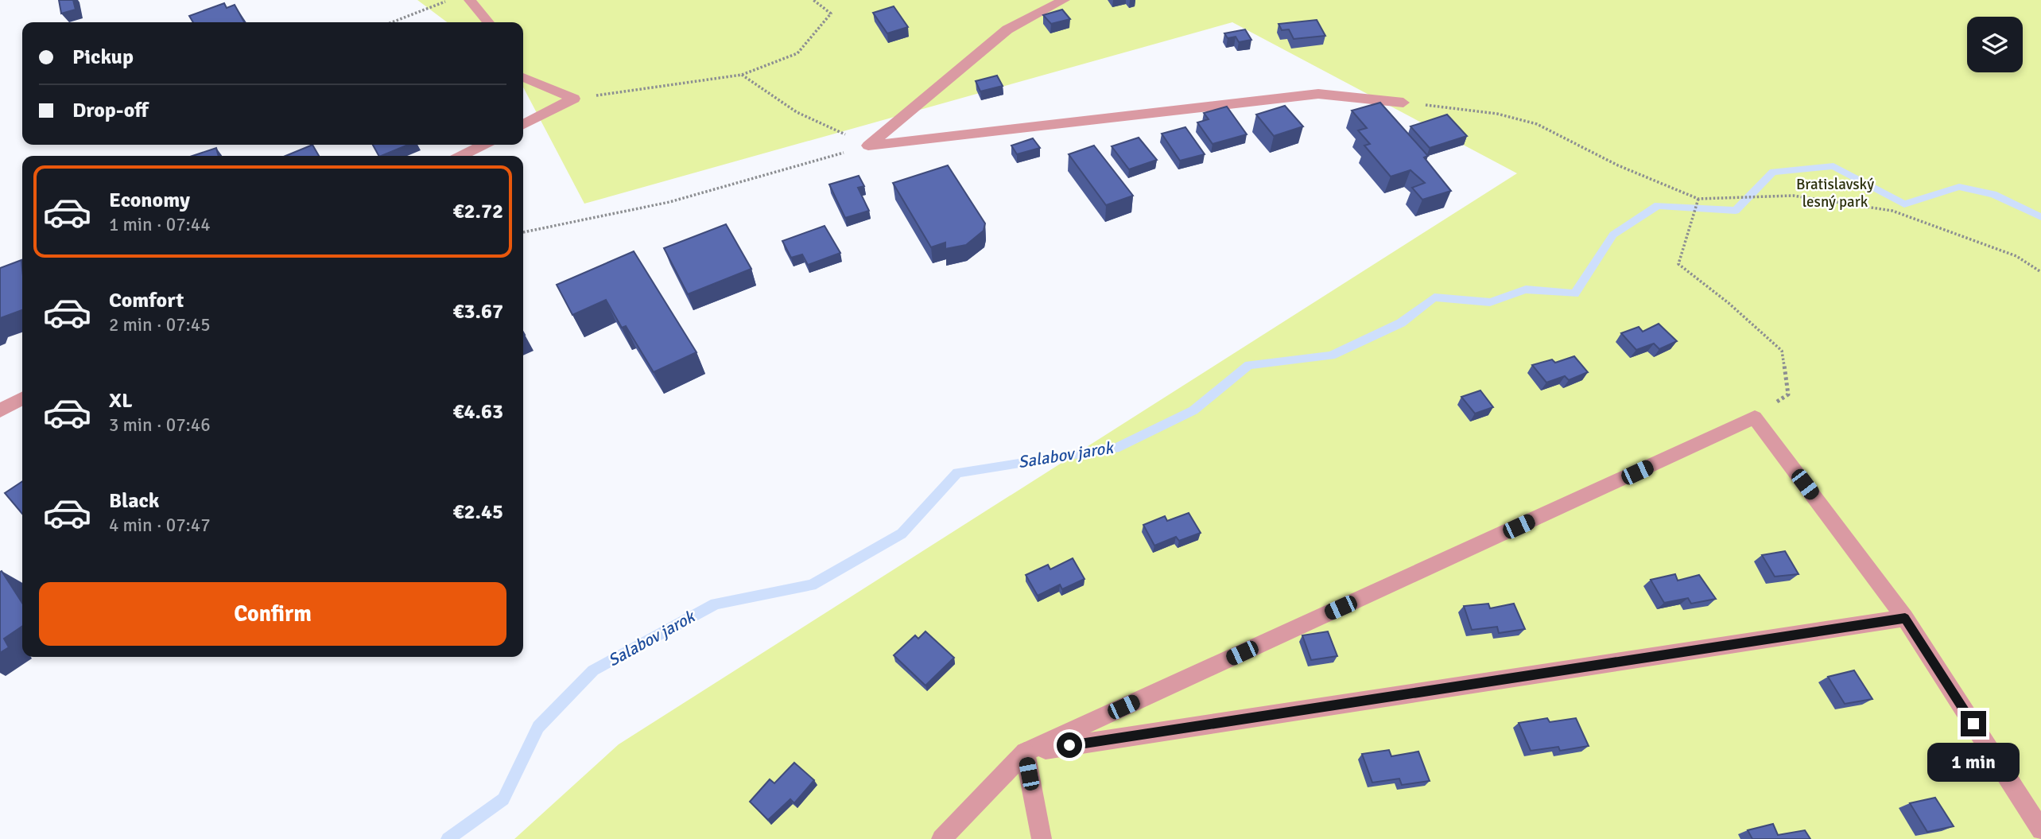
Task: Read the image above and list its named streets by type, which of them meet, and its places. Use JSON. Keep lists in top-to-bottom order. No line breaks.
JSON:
{"water":["Salabov jarok"],"parks":["Bratislavský lesný park"],"page":{"banner":["Pickup","Drop-off"],"list":[{"name":"Economy","note":"1 min · 07:44","value":"€2.72"},{"name":"Comfort","note":"2 min · 07:45","value":"€3.67"},{"name":"XL","note":"3 min · 07:46","value":"€4.63"},{"name":"Black","note":"4 min · 07:47","value":"€2.45"}],"buttons":"Confirm","bubble":"1 min"}}
